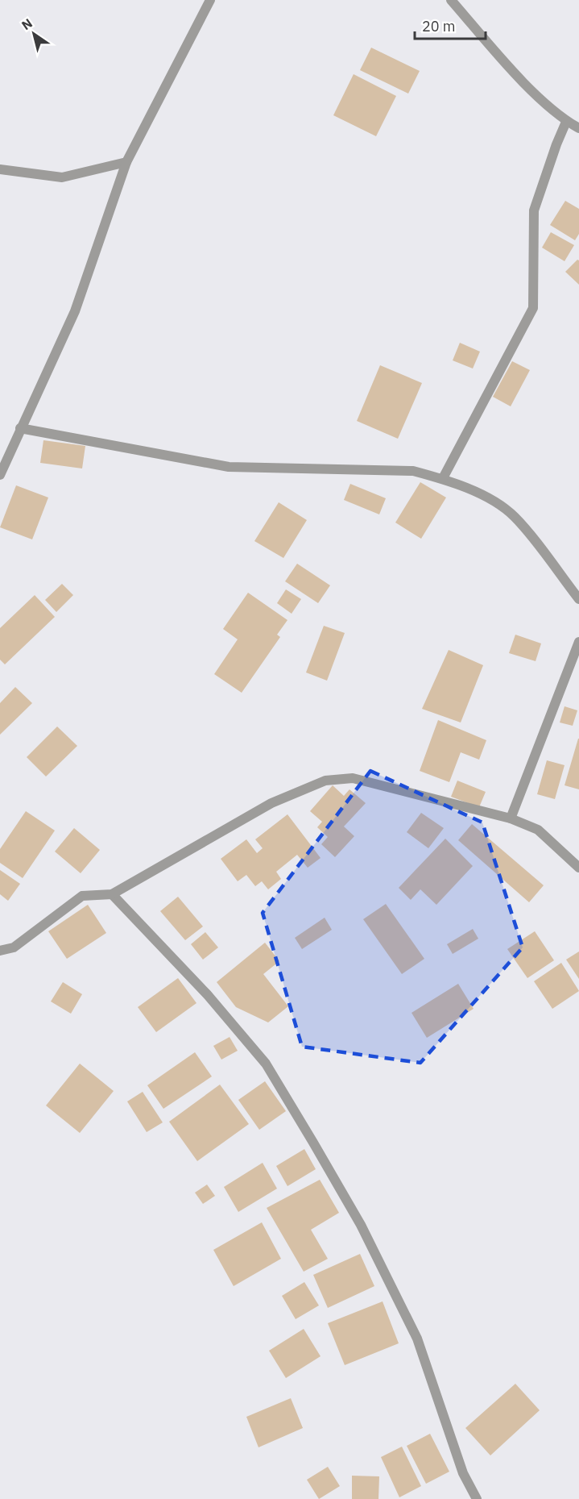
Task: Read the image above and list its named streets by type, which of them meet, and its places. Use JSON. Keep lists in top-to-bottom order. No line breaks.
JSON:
{"scale_bar":"20 m","north":"top left"}
